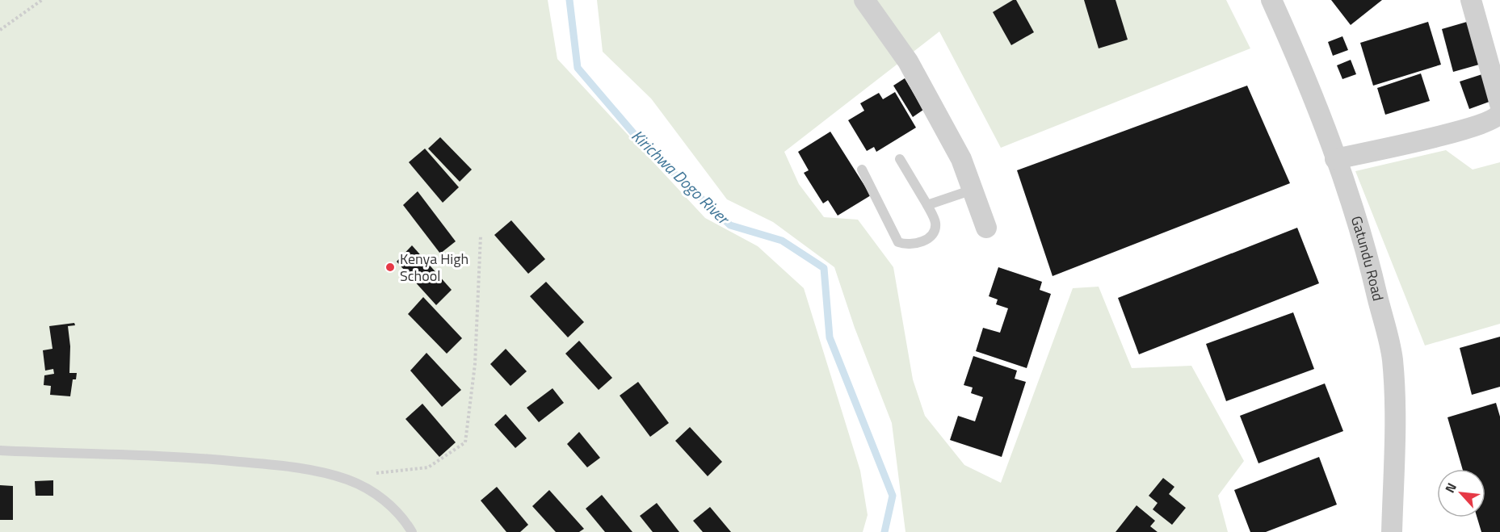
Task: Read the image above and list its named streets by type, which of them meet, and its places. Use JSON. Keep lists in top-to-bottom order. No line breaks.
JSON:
{"streets":{"street":["Gatundu Road"]},"water":["Kirichwa Dogo River"],"places":["Kenya High School"],"north":"top left"}
